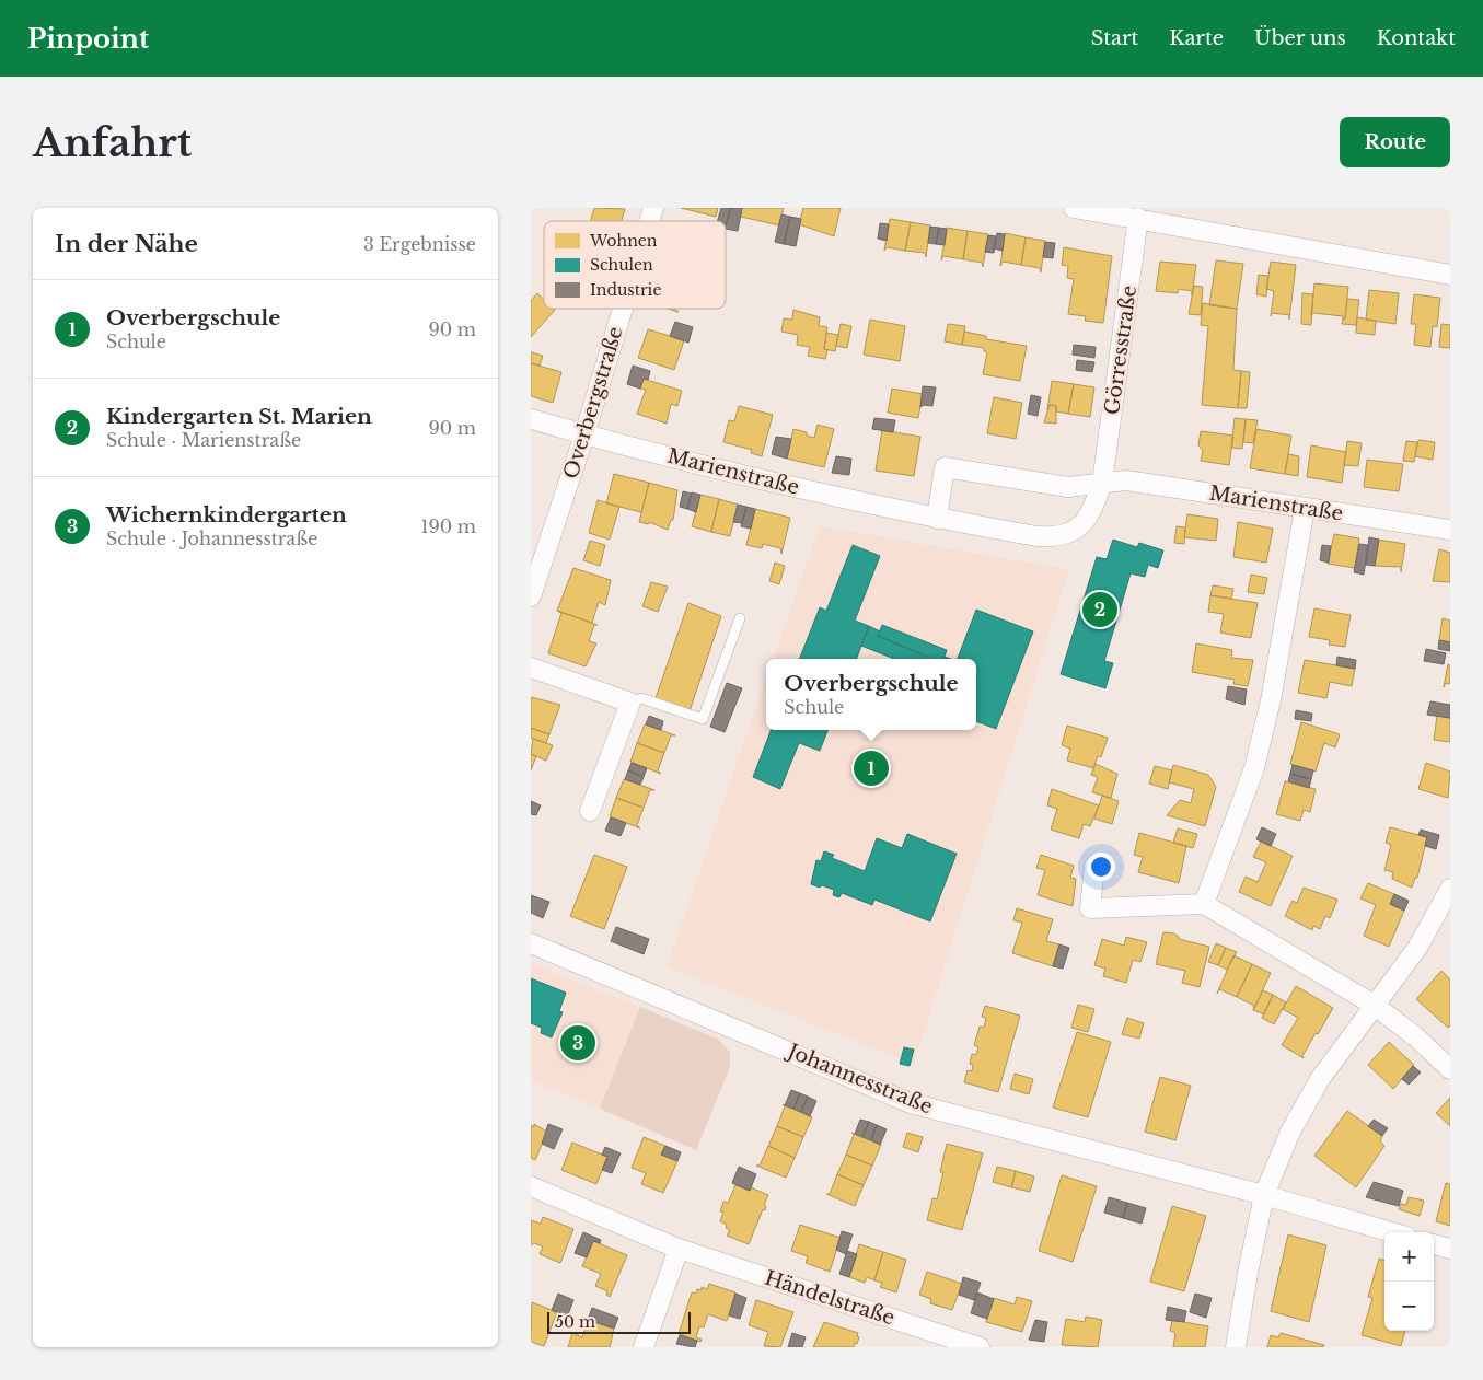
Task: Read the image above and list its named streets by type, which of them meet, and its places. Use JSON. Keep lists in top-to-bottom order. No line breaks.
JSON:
{"streets":{"street":["Görresstraße","Overbergstraße","Marienstraße","Johannesstraße","Händelstraße"]},"crossings":[["Görresstraße","Marienstraße"],["Overbergstraße","Marienstraße"]],"legend":["Wohnen","Schulen","Industrie"],"scale_bar":"50 m","page":{"header":"Pinpoint","nav":["Start","Karte","Über uns","Kontakt"],"buttons":"Route","title":"Anfahrt","heading":["In der Nähe","3 Ergebnisse"],"list":[{"mark":"1","name":"Overbergschule","note":"Schule","value":"90 m"},{"mark":"2","name":"Kindergarten St. Marien","note":"Schule · Marienstraße","value":"90 m"},{"mark":"3","name":"Wichernkindergarten","note":"Schule · Johannesstraße","value":"190 m"}],"pins":["2","1","3"],"popup":["Overbergschule","Schule"],"map_buttons":["+","−"],"scale":"50 m"}}
